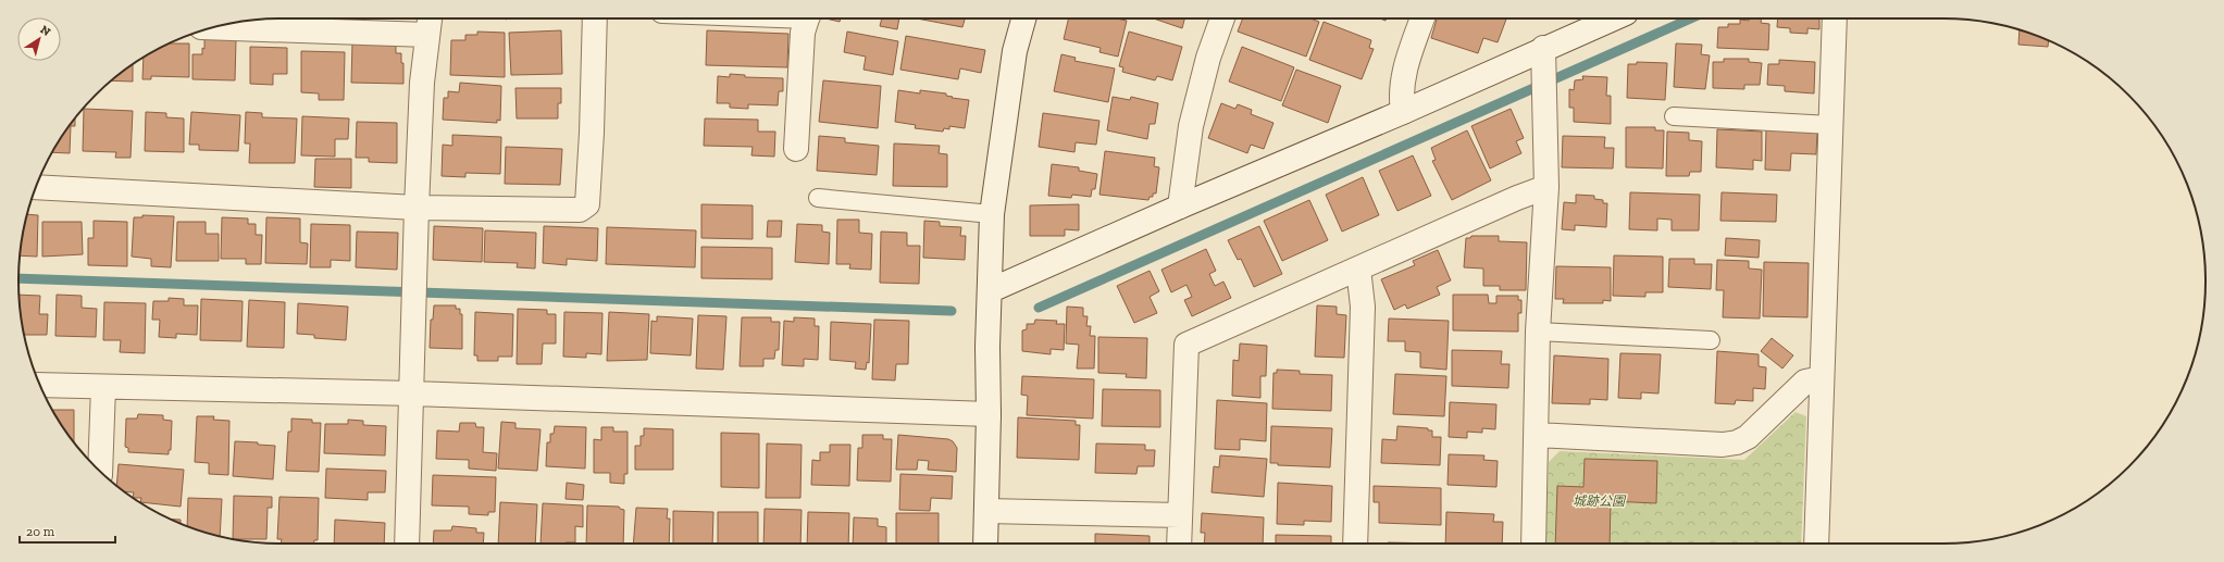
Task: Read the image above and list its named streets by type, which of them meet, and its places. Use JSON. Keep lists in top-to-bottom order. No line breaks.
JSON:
{"parks":["城跡公園"],"scale_bar":"20 m","north":"top right"}
